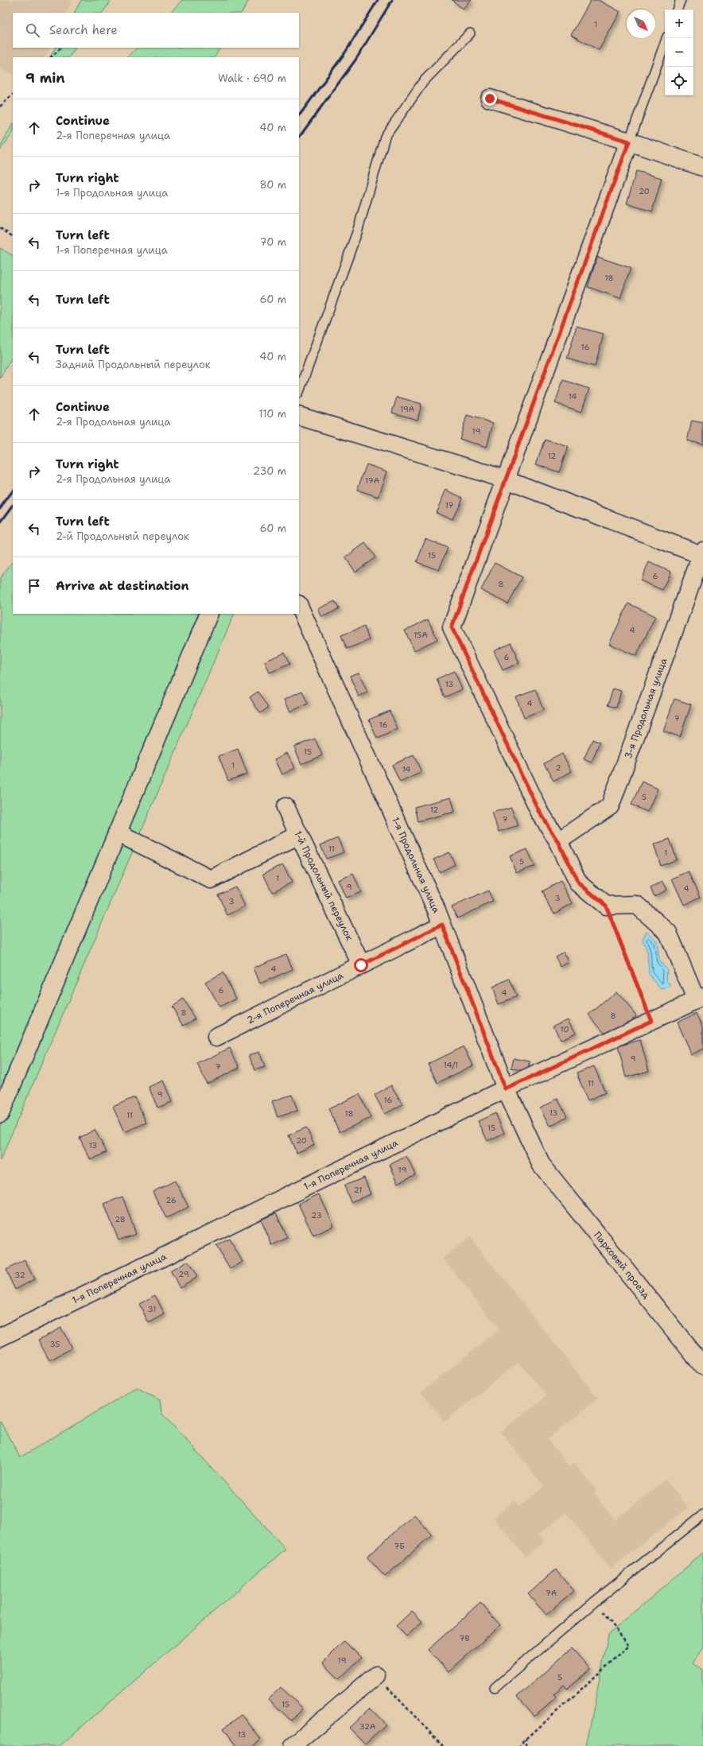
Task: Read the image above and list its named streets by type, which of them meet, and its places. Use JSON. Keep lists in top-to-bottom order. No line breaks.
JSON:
{"streets":{"street":["3-я Продольная улица","1-я Продольная улица","1-й Продольный переулок","2-я Поперечная улица","1-я Поперечная улица","Парковый проезд"]},"crossings":[["1-я Продольная улица","2-я Поперечная улица"],["1-я Продольная улица","1-я Поперечная улица"],["1-я Продольная улица","Парковый проезд"],["1-й Продольный переулок","2-я Поперечная улица"]],"house_numbers":["1","20","18","16","14","19А","19","12","17А","17","15","6","8","4","15А","6","13","4","7","16","15","1","2","14","5","12","7","11","1","5","1","9","4","3","3","4","6","4","8","8","10","9","14/1","7","11","9","16","13","18","11","15","20","13","19","21","26","23","28","29","32","31","35","7Б","7А","7В","19","5","15","32А","13"],"north":"bottom right","page":{"map_buttons":["+","−"],"search":"Search here","heading":["9 min","Walk · 690 m"],"list":[["Continue","2-я Поперечная улица","40 m"],["Turn right","1-я Продольная улица","80 m"],["Turn left","1-я Поперечная улица","70 m"],["Turn left","60 m"],["Turn left","Задний Продольный переулок","40 m"],["Continue","2-я Продольная улица","110 m"],["Turn right","2-я Продольная улица","230 m"],["Turn left","2-й Продольный переулок","60 m"],"Arrive at destination"]}}
